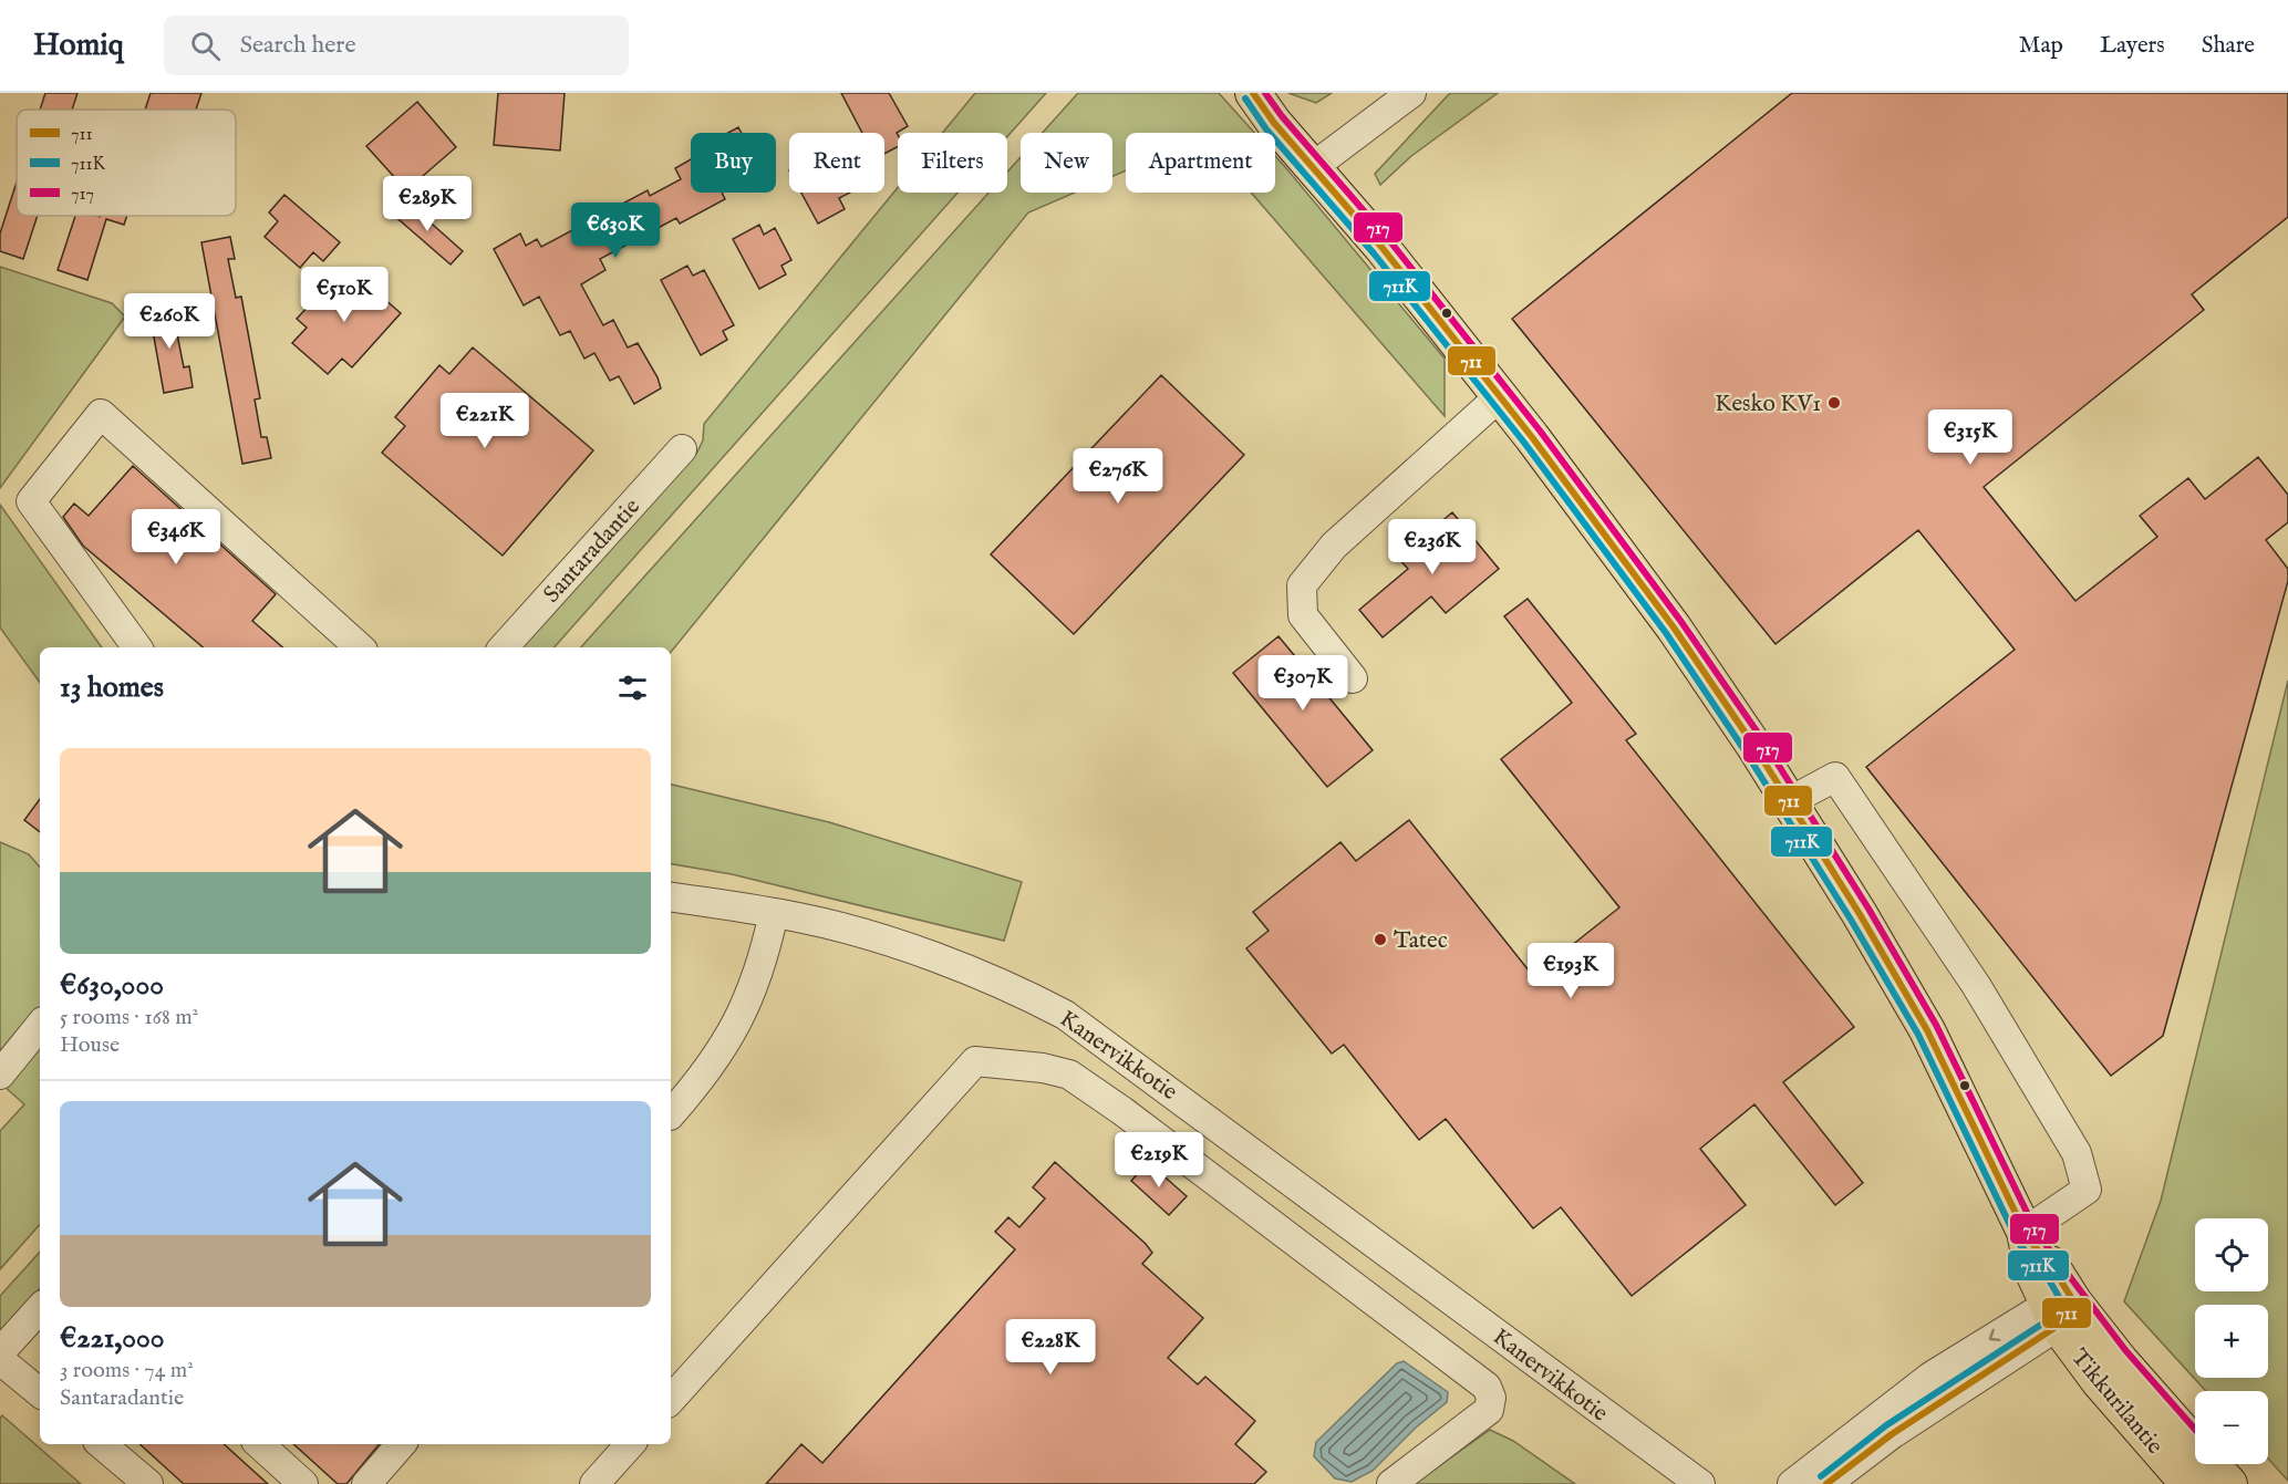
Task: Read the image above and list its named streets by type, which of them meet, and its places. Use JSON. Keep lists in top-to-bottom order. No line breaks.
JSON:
{"streets":{"main road":["Tikkurilantie"],"street":["Santaradantie","Kanervikkotie"]},"places":["Kesko KV1","Tatec"],"lines":["transit line 711","transit line 717","transit line 711K"],"legend":["711","711K","717"],"page":{"header":"Homiq","search":"Search here","nav":["Map","Layers","Share"],"chip":["Buy","Rent","Filters","New","Apartment"],"price":["€289K","€630K","€510K","€260K","€221K","€315K","€276K","€346K","€236K","€307K","€193K","€219K","€228K"],"heading":"13 homes","list":[{"name":"€630,000","note":"5 rooms · 168 m² · House"},{"name":"€221,000","note":"3 rooms · 74 m² · Santaradantie"}],"map_buttons":["+","−"]}}
